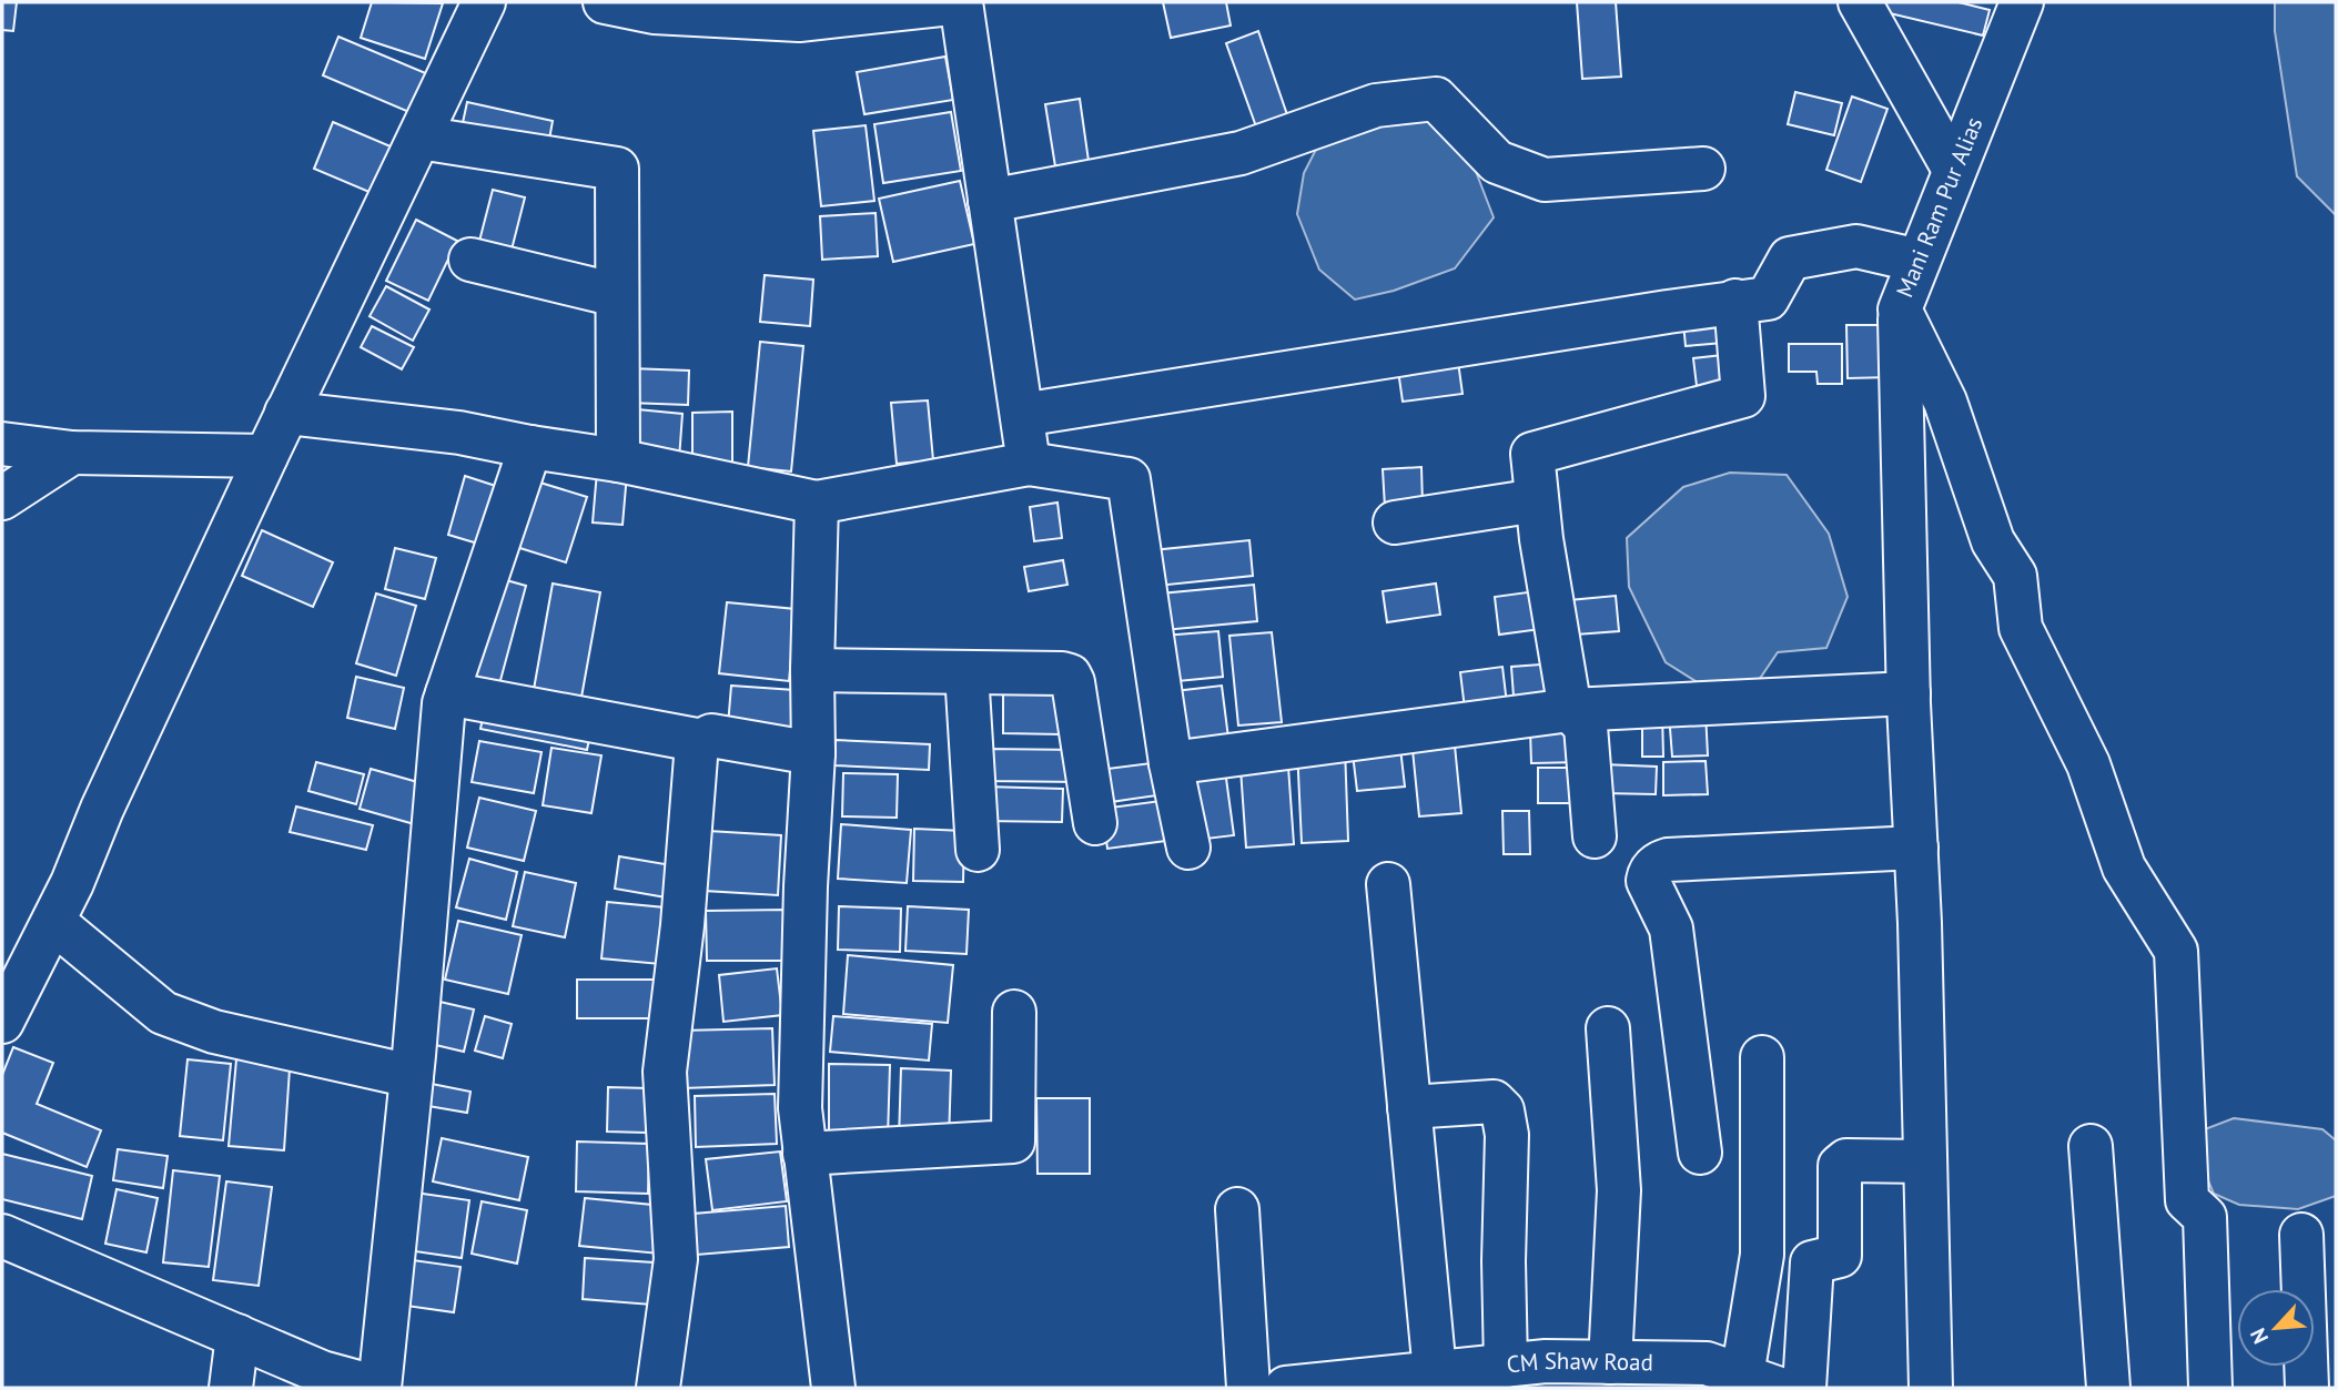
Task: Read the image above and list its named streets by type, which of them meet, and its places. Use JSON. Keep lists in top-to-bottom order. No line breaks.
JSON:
{"streets":{"street":["Mani Ram Pur Alias","CM Shaw Road"]},"north":"bottom left"}
